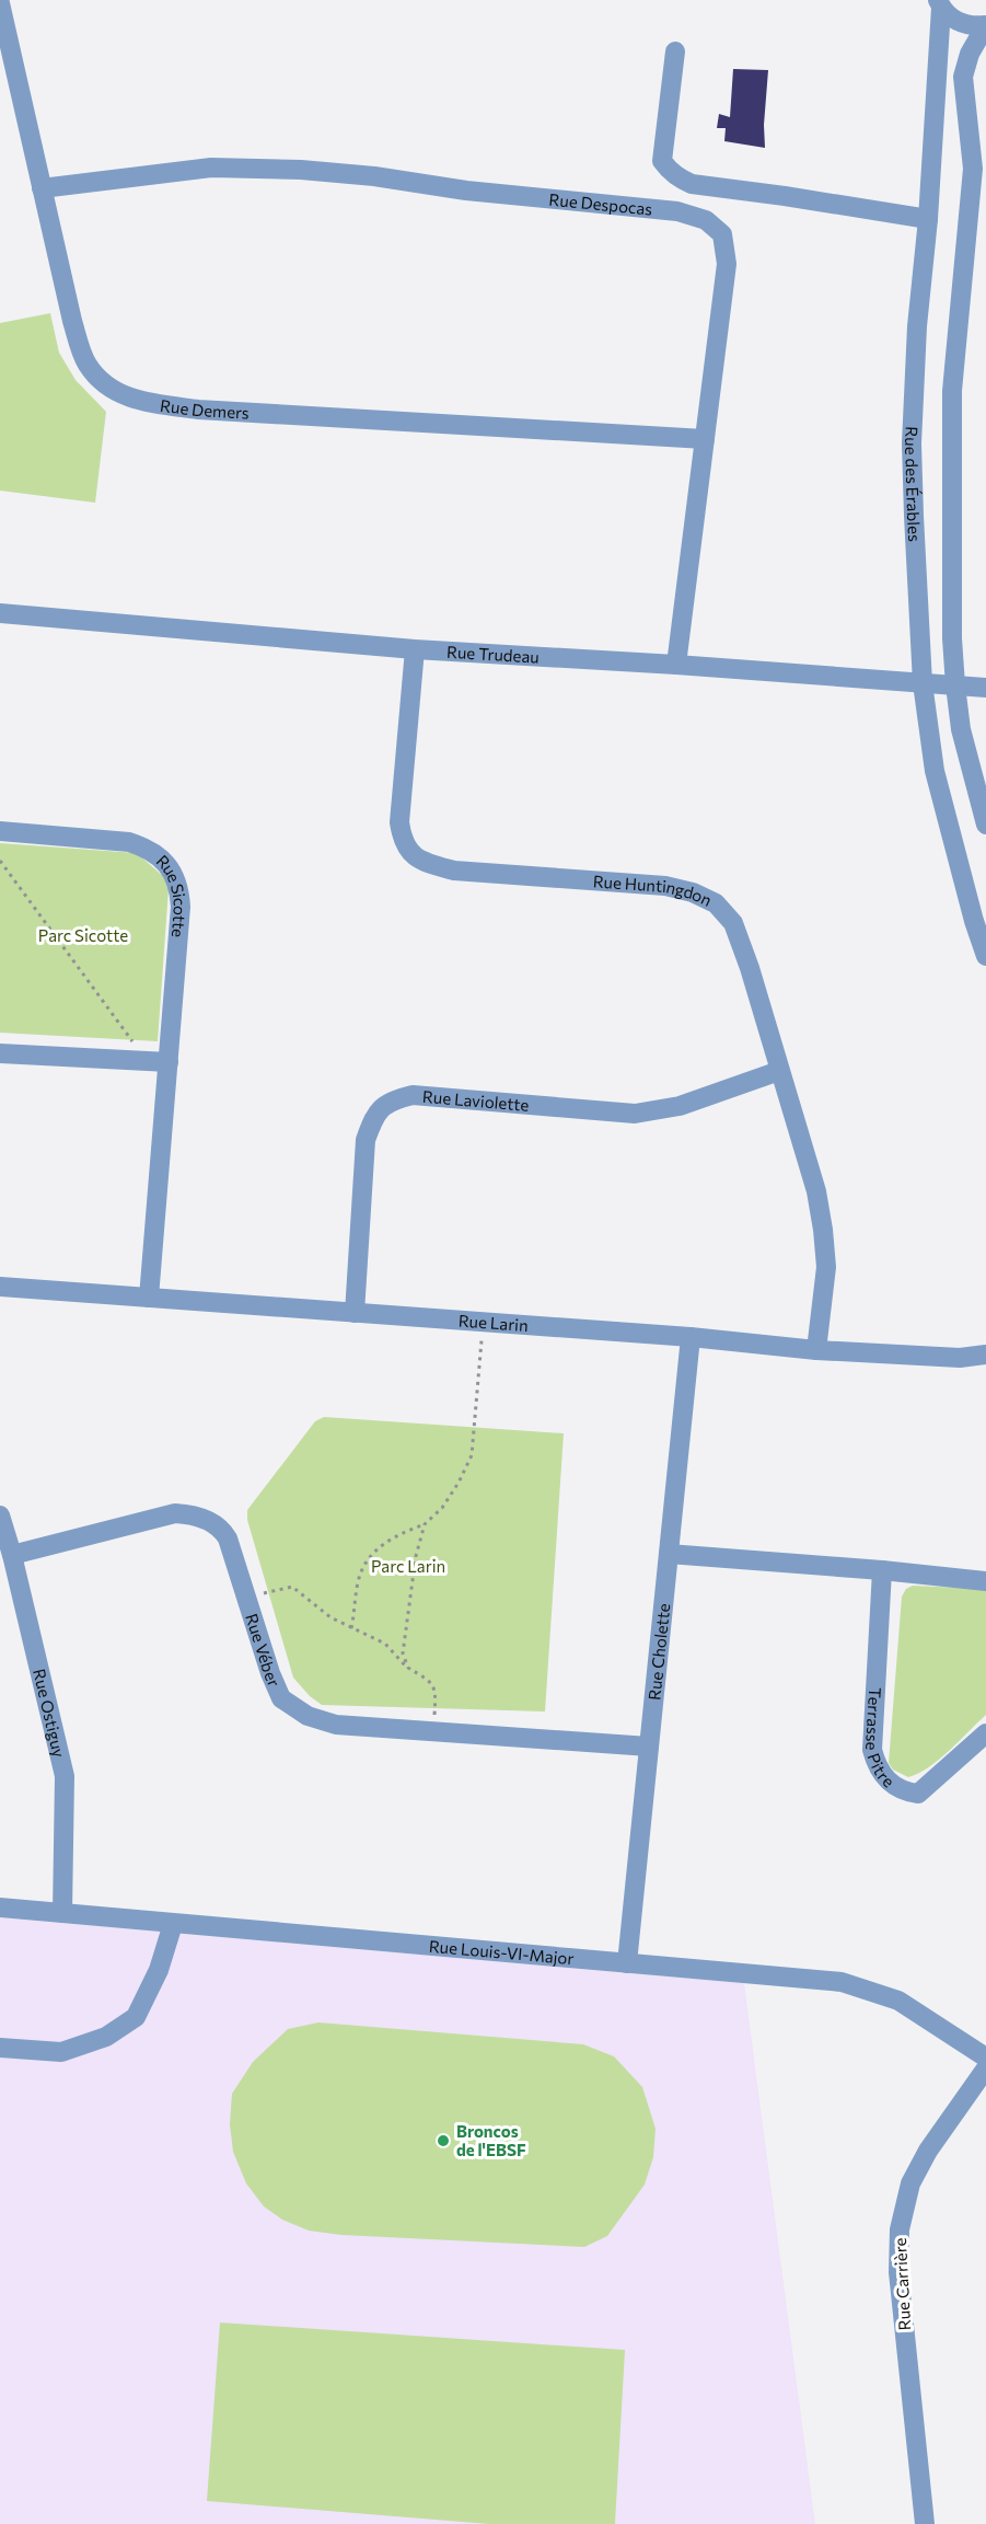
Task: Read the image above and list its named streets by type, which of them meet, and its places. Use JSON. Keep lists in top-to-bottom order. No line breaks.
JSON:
{"streets":{"street":["Rue Despocas","Rue Demers","Rue des Érables","Rue Trudeau","Rue Huntingdon","Rue Sicotte","Rue Laviolette","Rue Larin","Rue Véber","Rue Cholette","Rue Ostiguy","Terrasse Pitre","Rue Louis-VI-Major","Rue Carrière"]},"crossings":[["Rue Despocas","Rue Demers"],["Rue Despocas","Rue Trudeau"],["Rue des Érables","Rue Trudeau"],["Rue Trudeau","Rue Huntingdon"],["Rue Huntingdon","Rue Laviolette"],["Rue Huntingdon","Rue Larin"],["Rue Sicotte","Rue Larin"],["Rue Laviolette","Rue Larin"],["Rue Larin","Rue Cholette"],["Rue Véber","Rue Cholette"],["Rue Véber","Rue Ostiguy"],["Rue Cholette","Rue Louis-VI-Major"],["Rue Ostiguy","Rue Louis-VI-Major"]],"parks":["Parc Sicotte","Parc Larin"],"places":["Broncos de l'EBSF"]}
